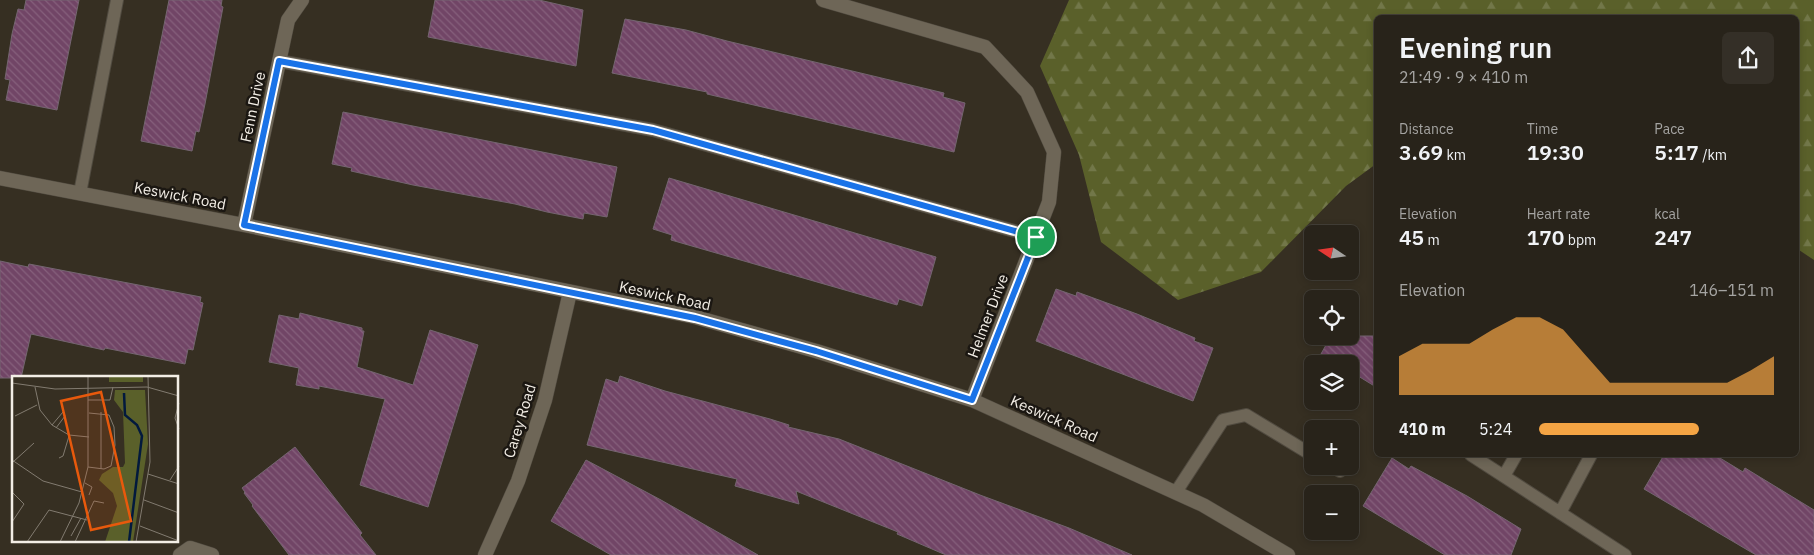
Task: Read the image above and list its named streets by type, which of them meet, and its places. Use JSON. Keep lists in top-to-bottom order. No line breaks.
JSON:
{"streets":{"street":["Fenn Drive","Keswick Road","Helmer Drive","Carey Road"]},"crossings":[["Fenn Drive","Keswick Road"],["Keswick Road","Helmer Drive"],["Keswick Road","Carey Road"]],"north":"left","page":{"heading":["Evening run","21:49 · 9 × 410 m"],"stats":[["Distance","3.69 km"],["Time","19:30"],["Pace","5:17 /km"],["Elevation","45 m"],["Heart rate","170 bpm"],["kcal","247"]],"map_buttons":["+","−"],"chart":["Elevation","146–151 m"],"list":[{"name":"410 m","note":"5:24"}]}}
